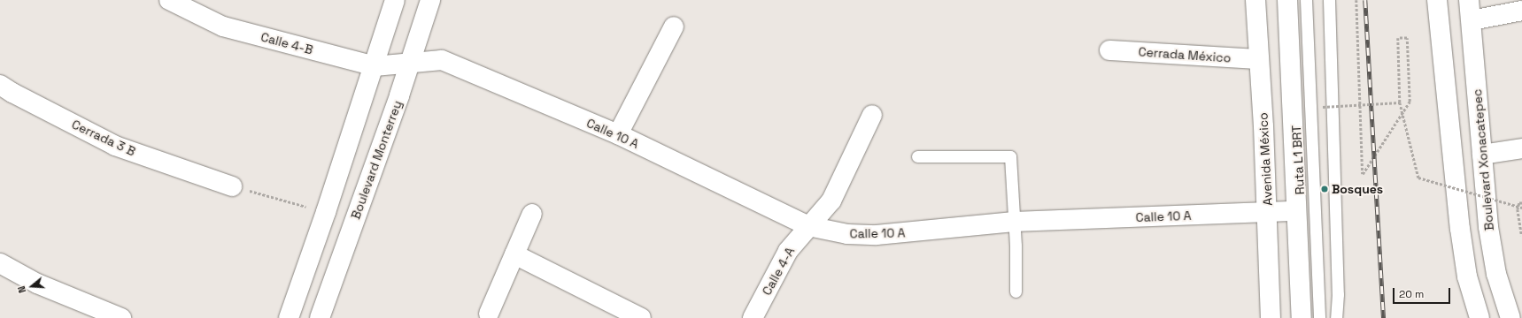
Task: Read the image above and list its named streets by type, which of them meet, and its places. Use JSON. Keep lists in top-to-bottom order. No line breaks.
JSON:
{"streets":{"street":["Calle 4-B","Cerrada México","Calle 10 A","Cerrada 3 B","Avenida México","Boulevard Monterrey","Boulevard Xonacatepec","Calle 4-A"],"lane":["Ruta L1 BRT"]},"crossings":[["Calle 4-B","Calle 10 A"],["Calle 4-B","Boulevard Monterrey"],["Cerrada México","Avenida México"],["Calle 10 A","Avenida México"],["Calle 10 A","Boulevard Monterrey"],["Calle 10 A","Calle 4-A"]],"places":["Bosques"],"scale_bar":"20 m","north":"left"}
